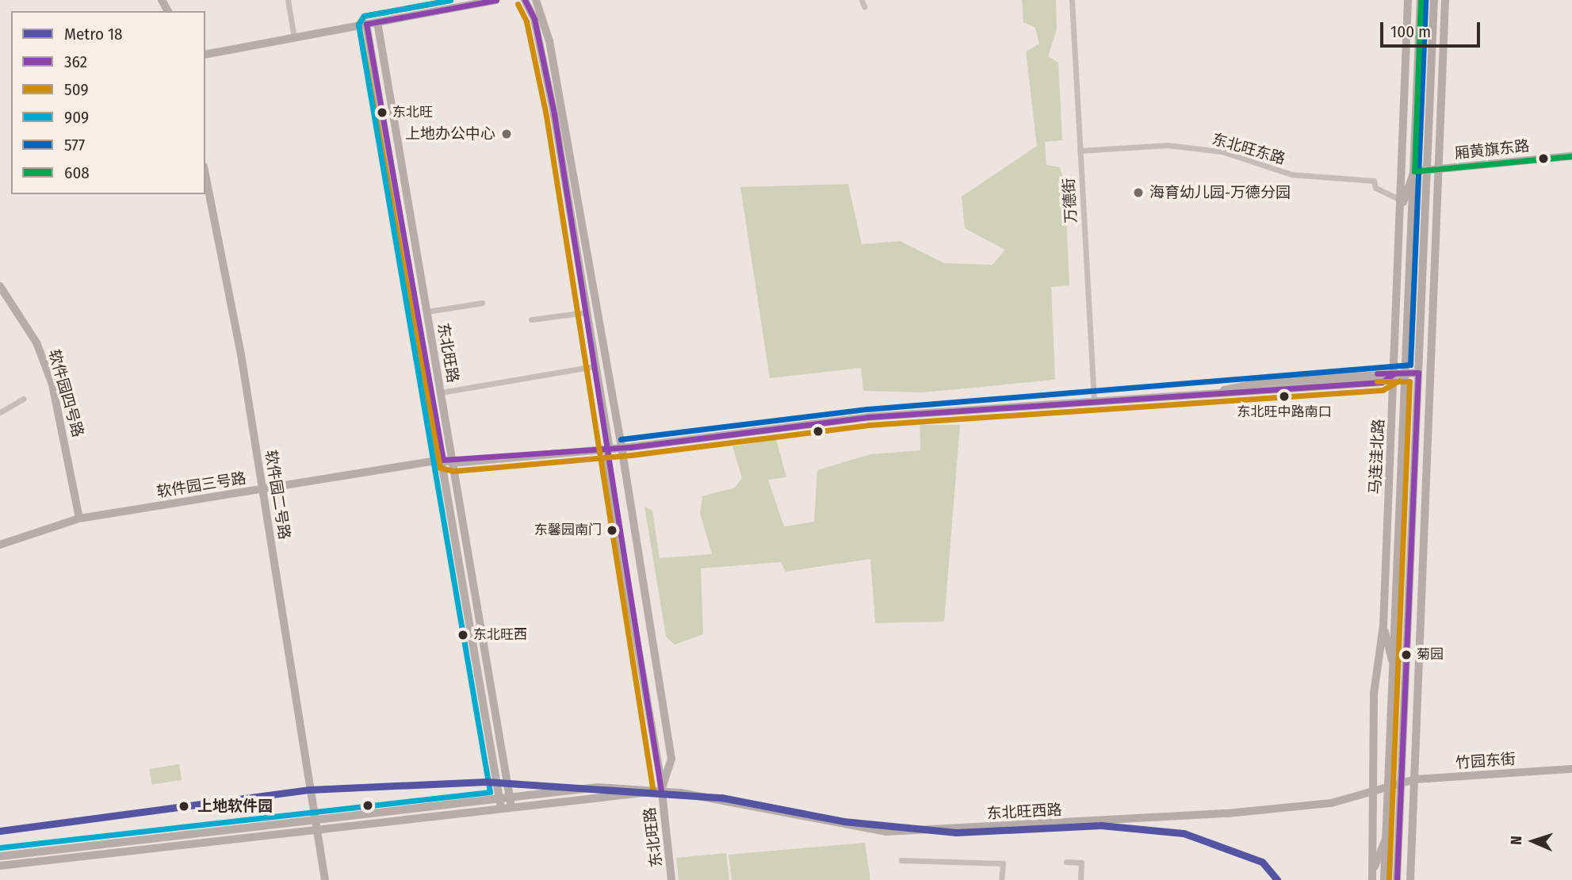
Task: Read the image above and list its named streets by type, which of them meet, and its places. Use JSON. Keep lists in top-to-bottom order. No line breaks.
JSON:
{"streets":{"main road":["马连洼北路"],"street":["东北旺东路","厢黄旗东路","万德街","东北旺路","软件园四号路","软件园三号路","软件园二号路","竹园东街","东北旺西路"]},"crossings":[["东北旺东路","万德街"],["东北旺东路","马连洼北路"],["厢黄旗东路","马连洼北路"],["东北旺路","软件园三号路"],["东北旺路","东北旺西路"],["软件园四号路","软件园三号路"],["马连洼北路","竹园东街"],["马连洼北路","东北旺西路"],["软件园三号路","软件园二号路"],["软件园二号路","东北旺西路"],["竹园东街","东北旺西路"]],"places":["东北旺","上地办公中心","海育幼儿园-万德分园","东北旺中路南口","东馨园南门","东北旺西","菊园","上地软件园"],"lines":["transit line 362","transit line 509","transit line 909","transit line 577","transit line 608","metro line 18"],"legend":["Metro 18","362","509","909","577","608"],"scale_bar":"100 m","north":"left"}
